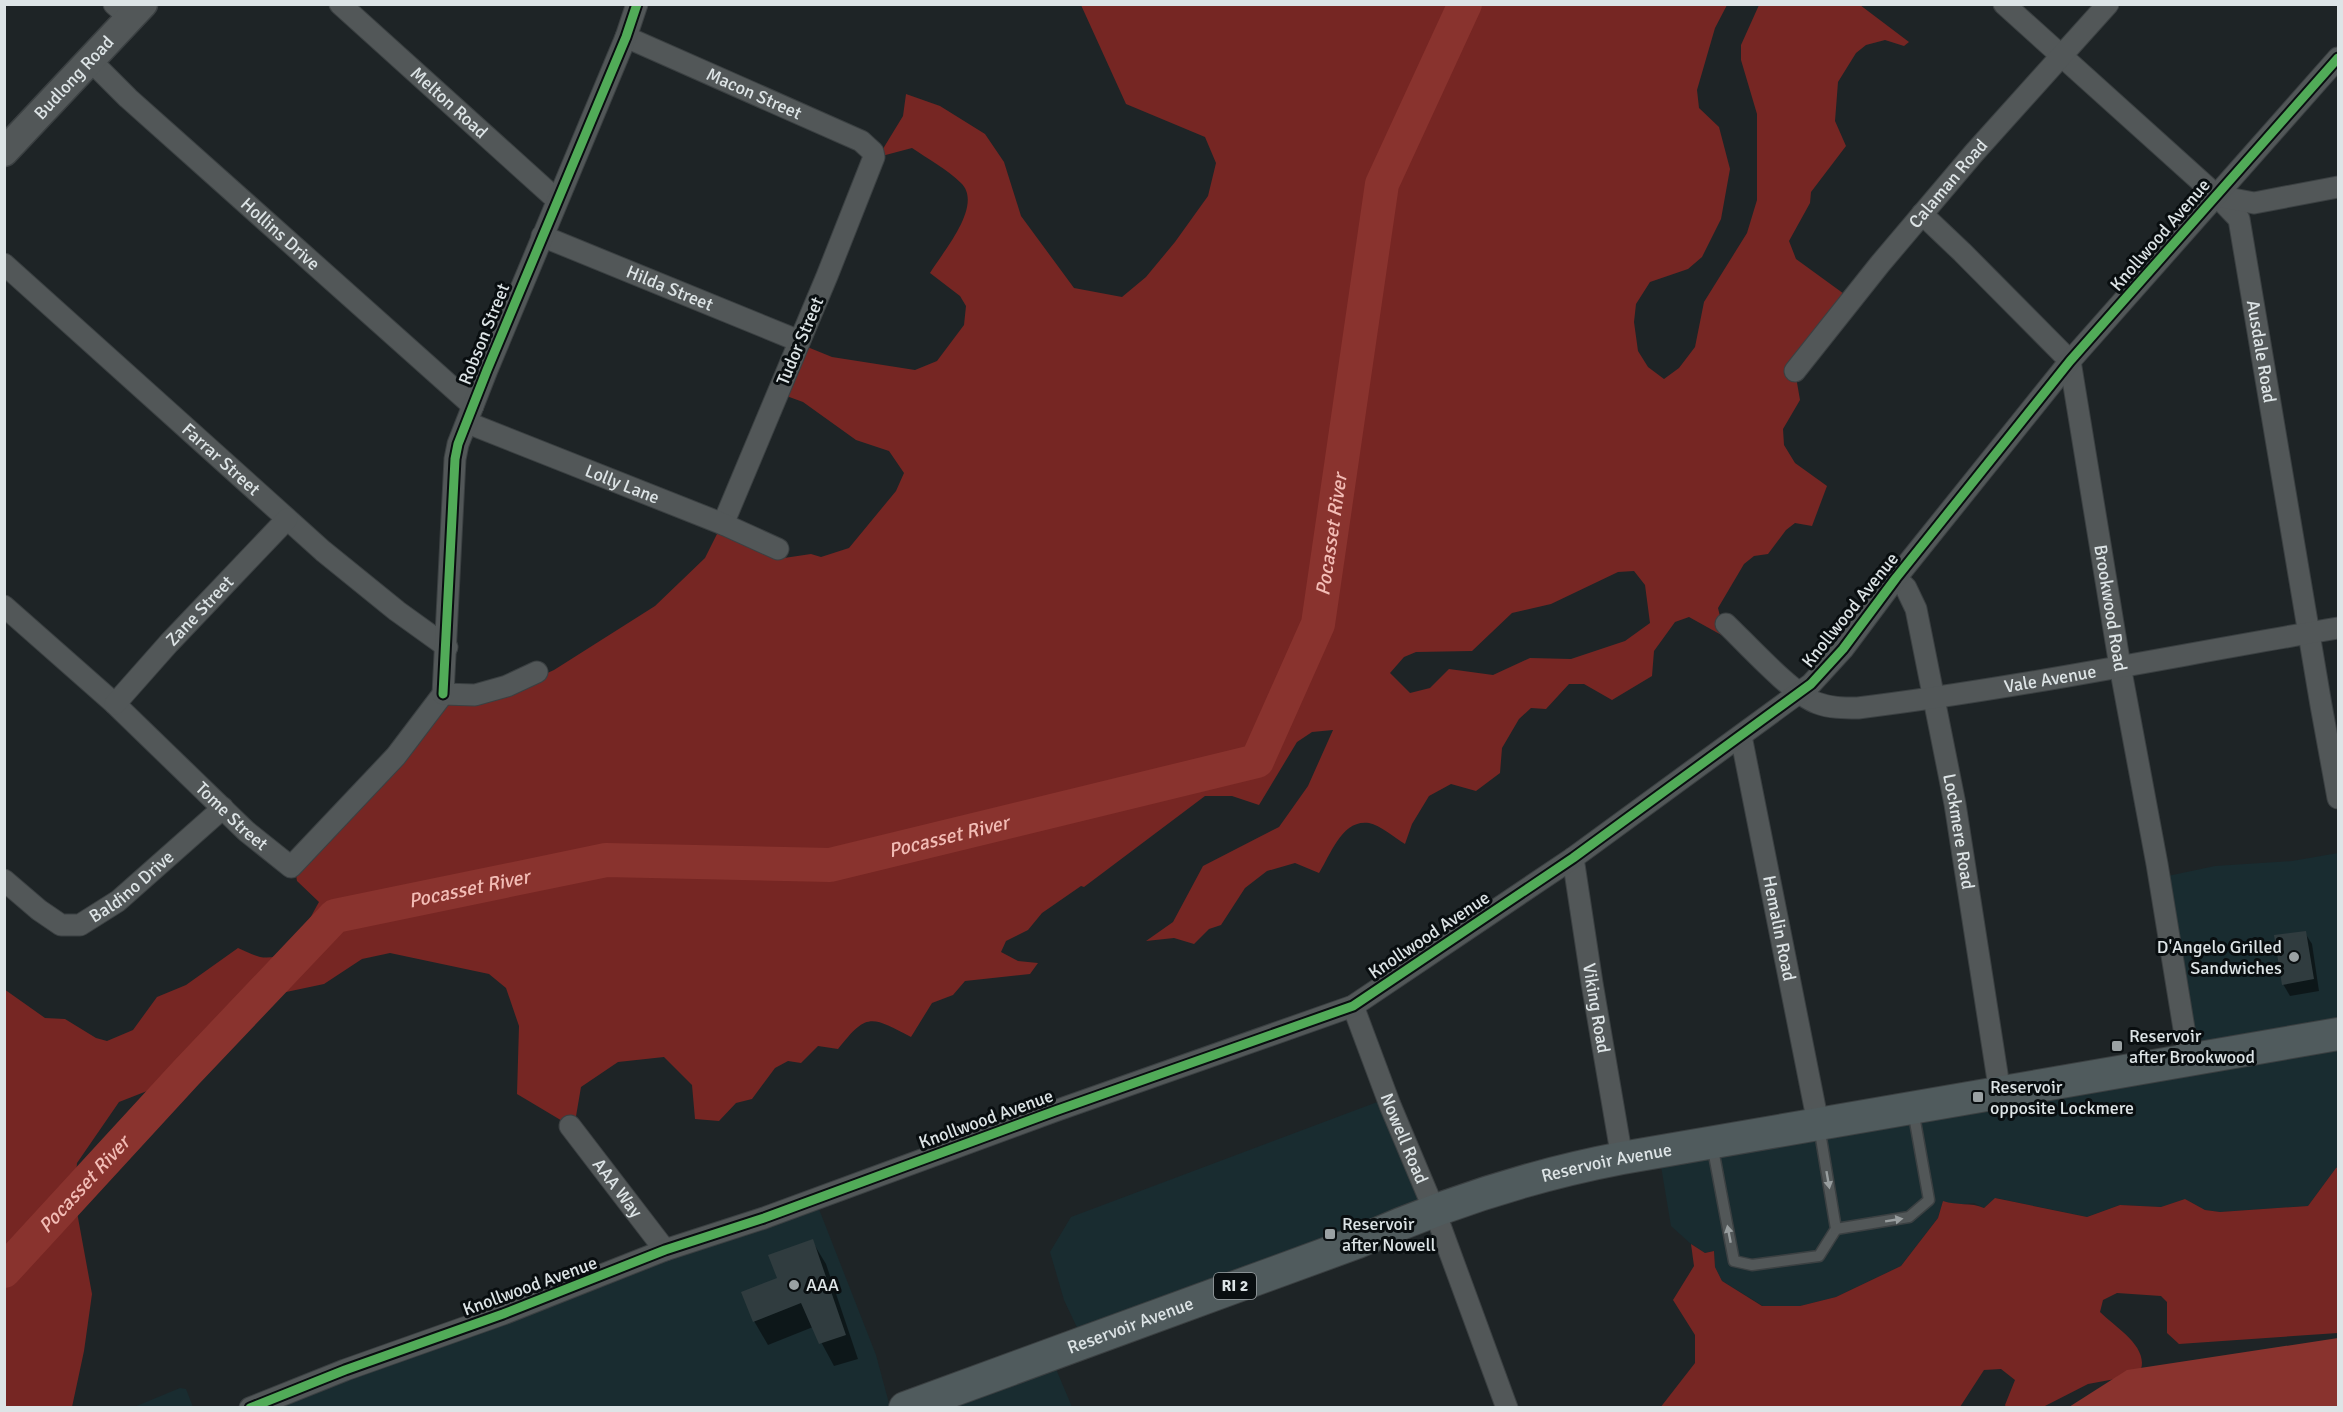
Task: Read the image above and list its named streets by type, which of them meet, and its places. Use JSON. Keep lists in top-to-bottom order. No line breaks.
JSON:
{"streets":{"main road":["Budlong Road","Reservoir Avenue","RI 2"],"street":["Macon Street","Melton Road","Calaman Road","Hollins Drive","Knollwood Avenue","Hilda Street","Robson Street","Tudor Street","Ausdale Road","Farrar Street","Lolly Lane","Brookwood Road","Zane Street","Vale Avenue","Tome Street","Lockmere Road","Baldino Drive","Hemalin Road","Viking Road","Nowell Road","AAA Way"]},"crossings":[["Budlong Road","Hollins Drive"],["Macon Street","Robson Street"],["Macon Street","Tudor Street"],["Melton Road","Robson Street"],["Calaman Road","Ausdale Road"],["Hollins Drive","Robson Street"],["Hollins Drive","Lolly Lane"],["Knollwood Avenue","Ausdale Road"],["Knollwood Avenue","Brookwood Road"],["Knollwood Avenue","Vale Avenue"],["Knollwood Avenue","Lockmere Road"],["Knollwood Avenue","Hemalin Road"],["Knollwood Avenue","Viking Road"],["Knollwood Avenue","Nowell Road"],["Knollwood Avenue","AAA Way"],["Hilda Street","Robson Street"],["Hilda Street","Tudor Street"],["Robson Street","Farrar Street"],["Robson Street","Lolly Lane"],["Robson Street","Tome Street"],["Tudor Street","Lolly Lane"],["Ausdale Road","Vale Avenue"],["Farrar Street","Zane Street"],["Brookwood Road","Vale Avenue"],["Brookwood Road","Reservoir Avenue"],["Zane Street","Tome Street"],["Vale Avenue","Lockmere Road"],["Tome Street","Baldino Drive"],["Lockmere Road","Reservoir Avenue"],["Hemalin Road","Reservoir Avenue"],["Viking Road","Reservoir Avenue"],["Nowell Road","Reservoir Avenue"]],"water":["Pocasset River"],"places":{"other":["D'Angelo Grilled Sandwiches","AAA"],"transit":["Reservoir after Brookwood","Reservoir opposite Lockmere","Reservoir after Nowell"]}}
